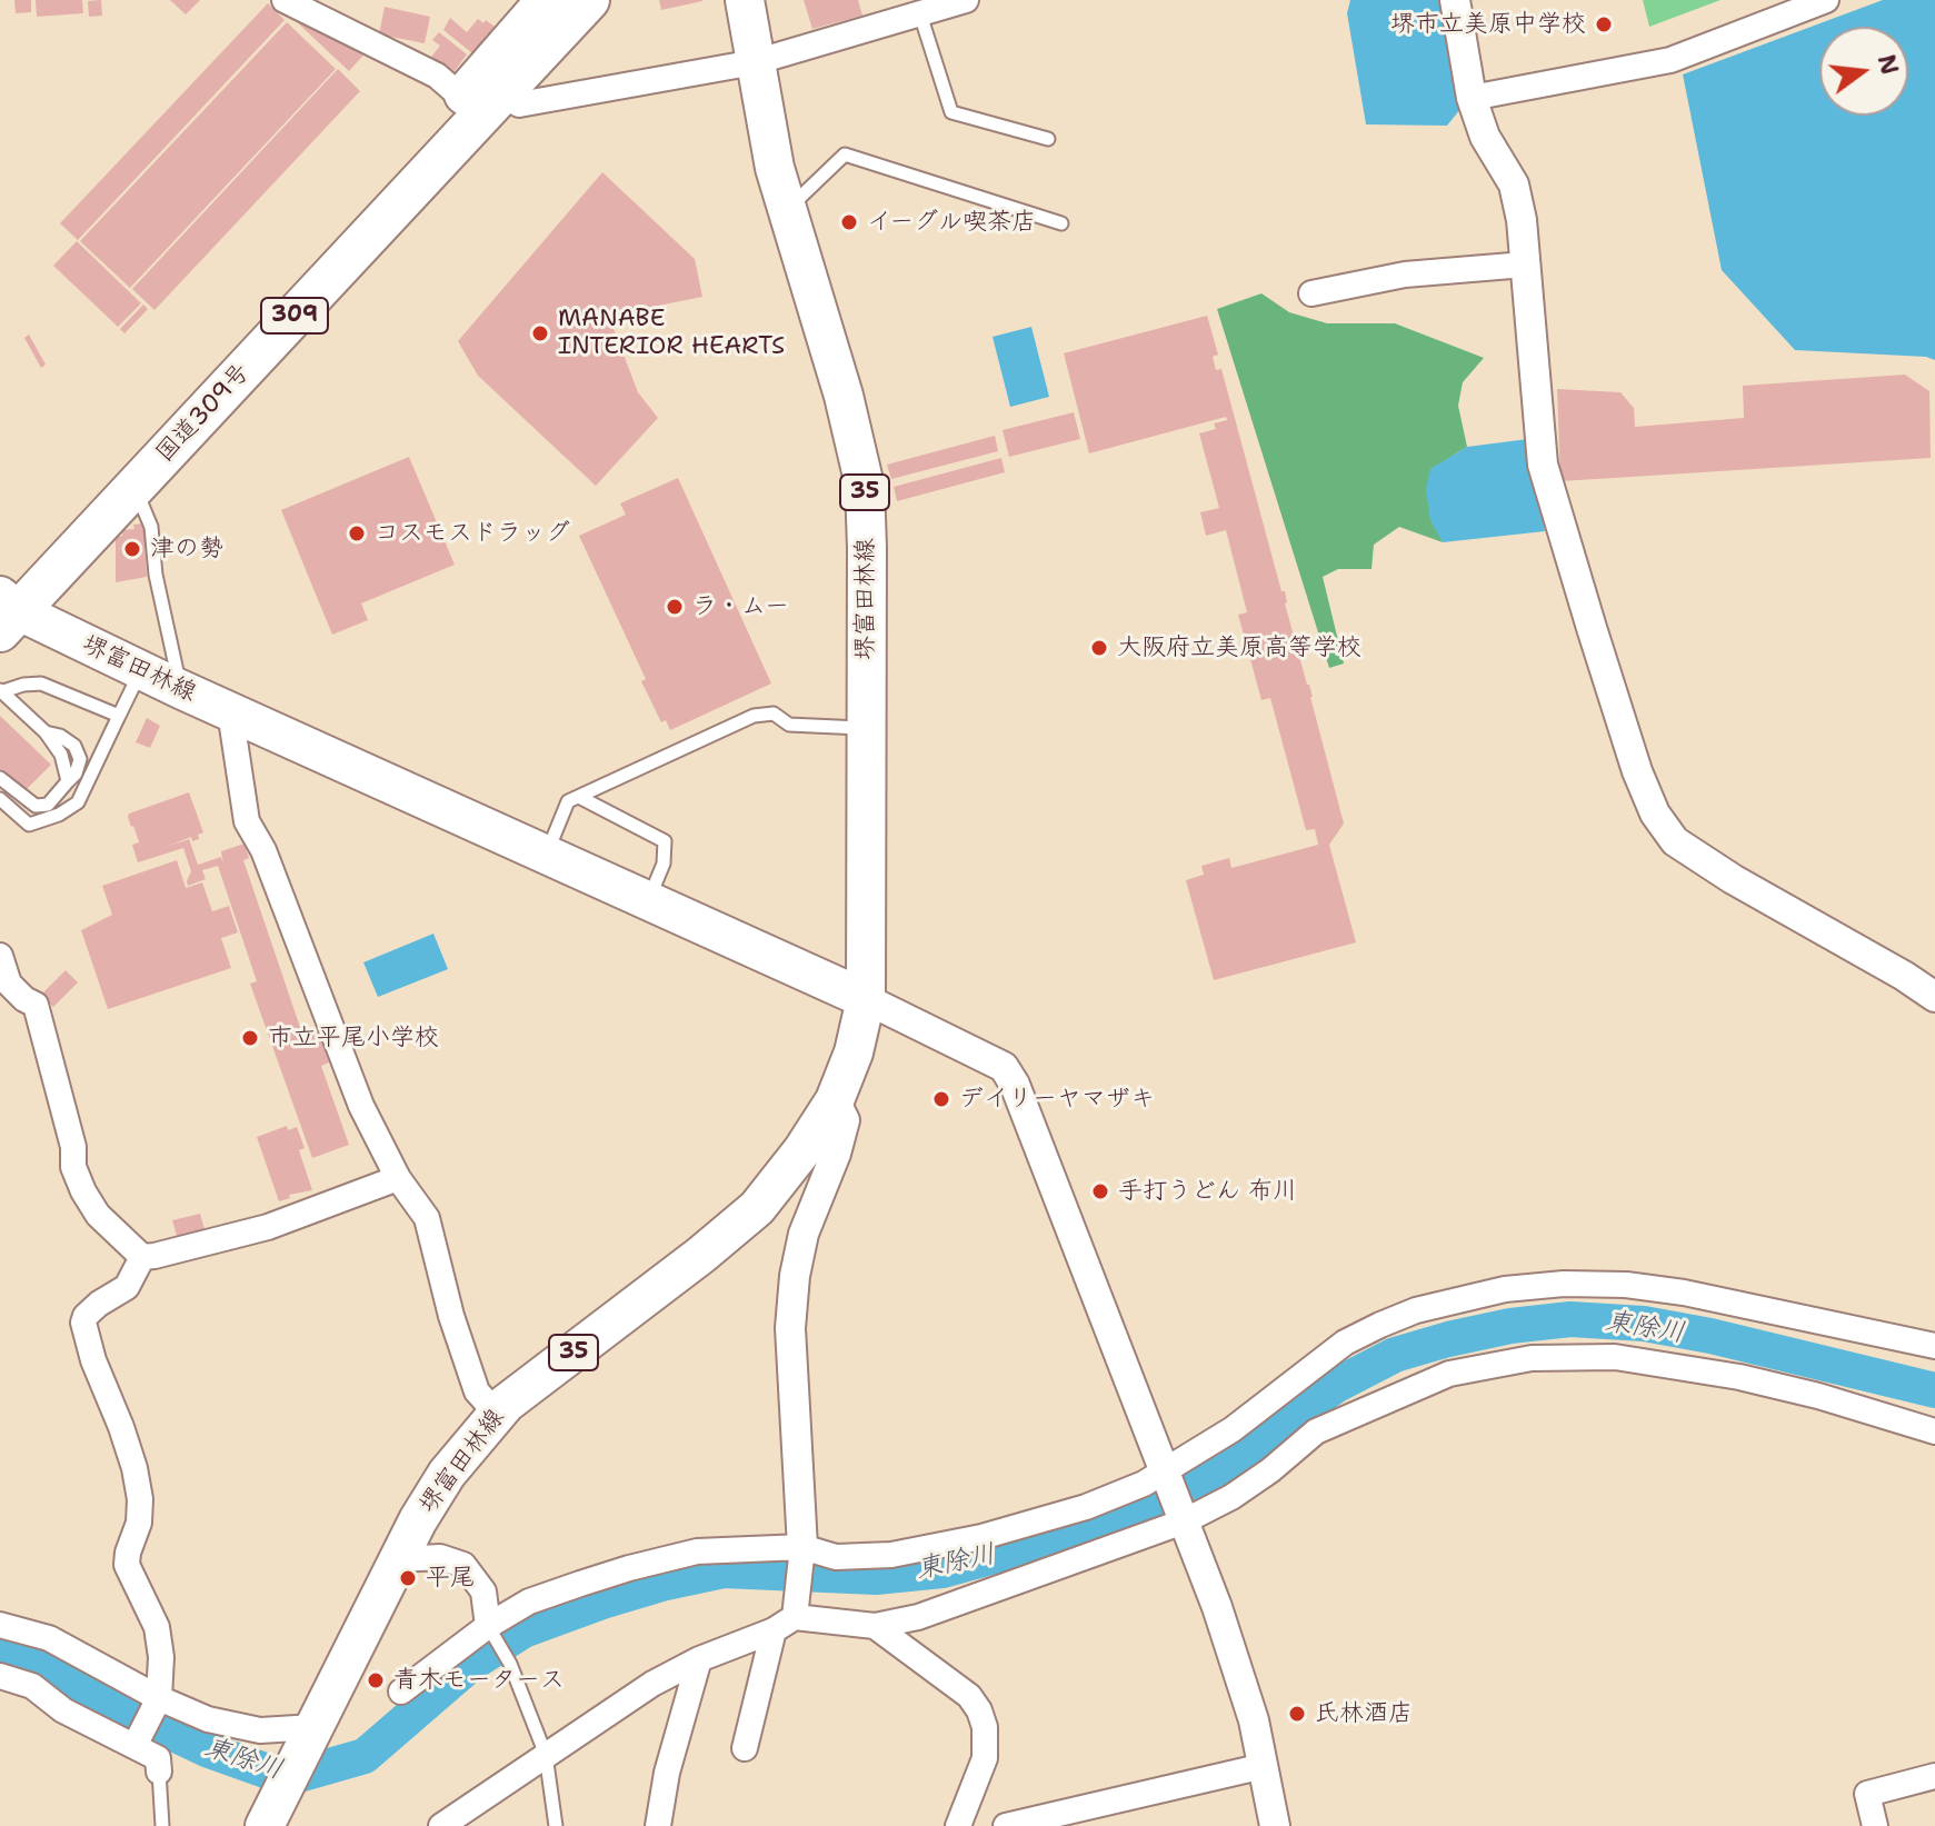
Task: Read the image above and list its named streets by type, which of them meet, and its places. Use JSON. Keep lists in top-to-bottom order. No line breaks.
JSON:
{"streets":{"highway":["309","国道309号"],"main road":["35","堺富田林線"]},"crossings":[["国道309号","堺富田林線"]],"water":["東除川"],"places":["堺市立美原中学校","イーグル喫茶店","MANABE INTERIOR HEARTS","コスモスドラッグ","津の勢","ラ・ムー","大阪府立美原高等学校","市立平尾小学校","デイリーヤマザキ","手打うどん 布川","平尾","青木モータース","氏林酒店"],"north":"right"}
